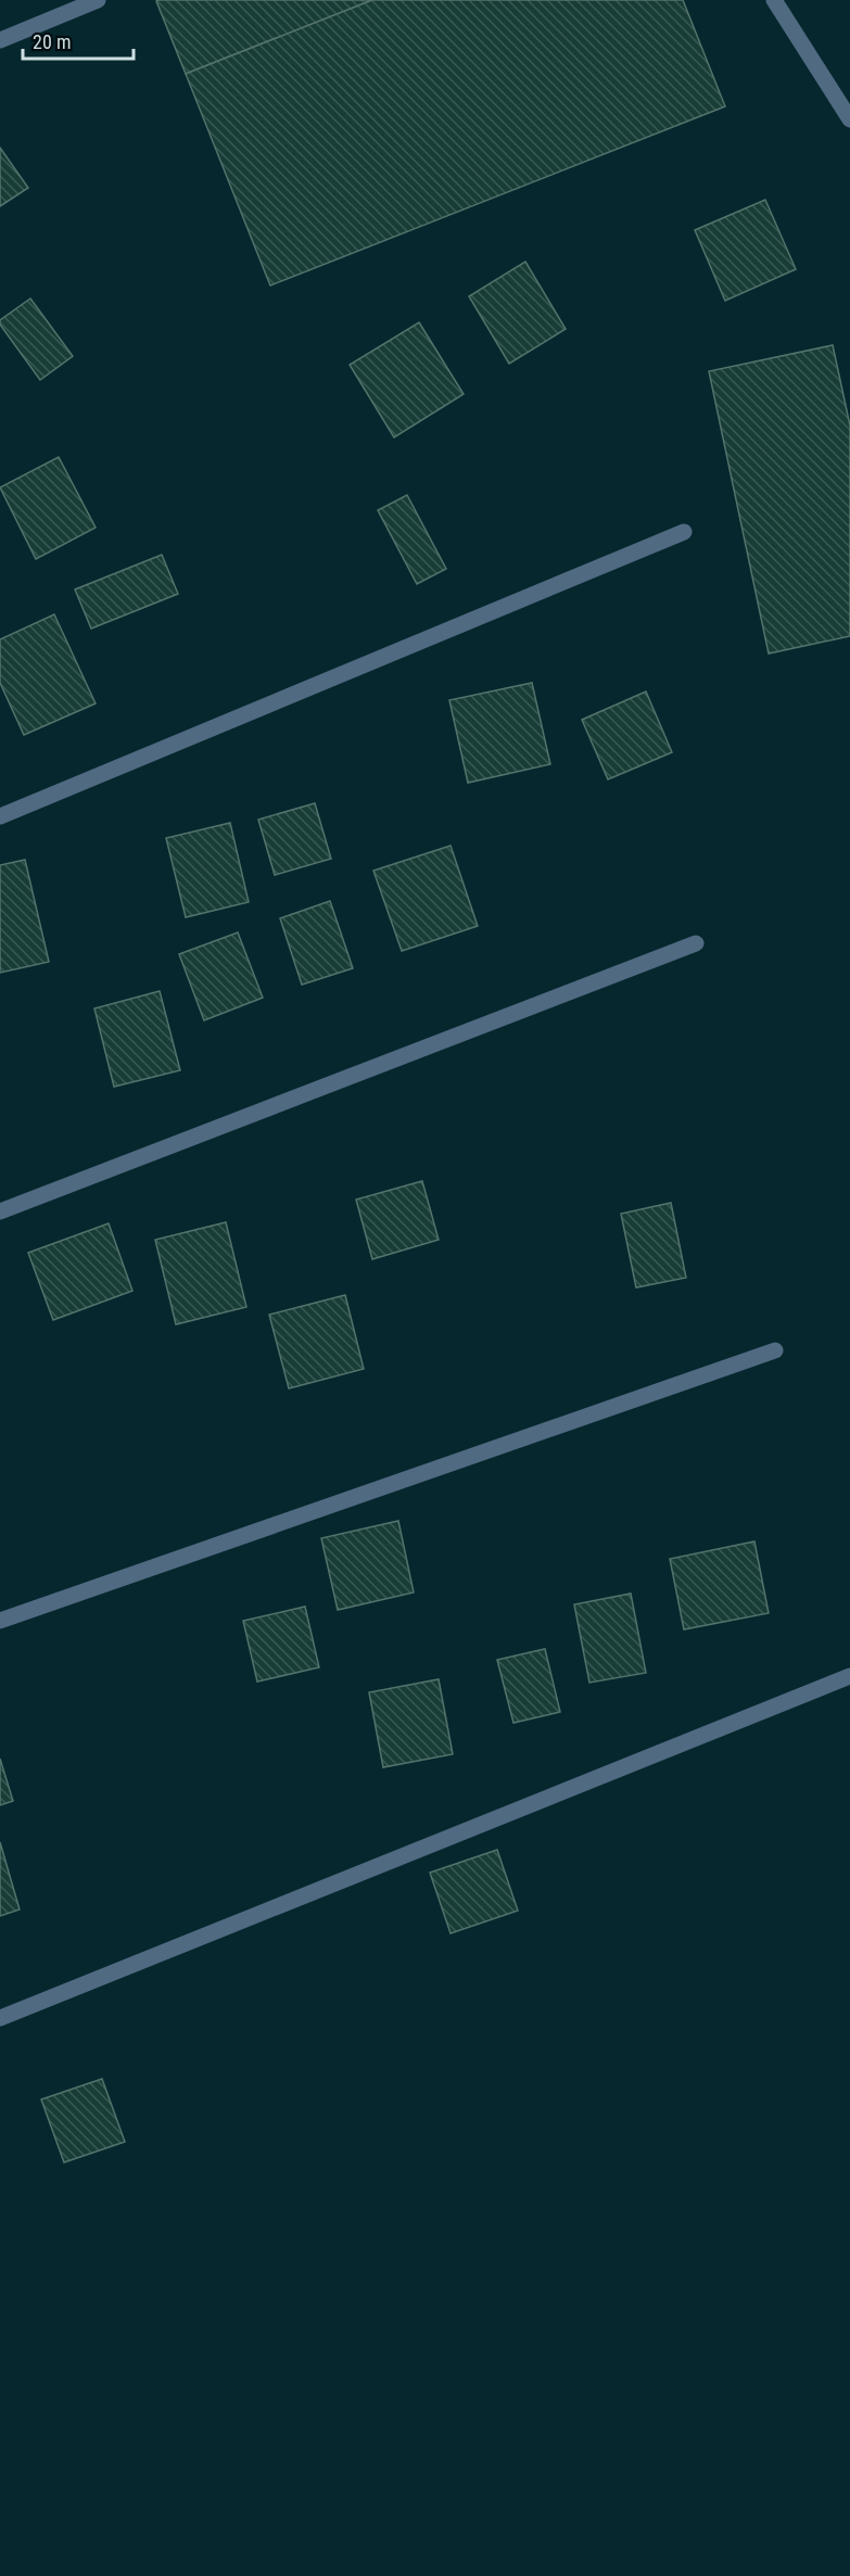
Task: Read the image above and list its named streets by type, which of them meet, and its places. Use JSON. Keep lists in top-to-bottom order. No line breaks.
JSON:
{"scale_bar":"20 m"}
